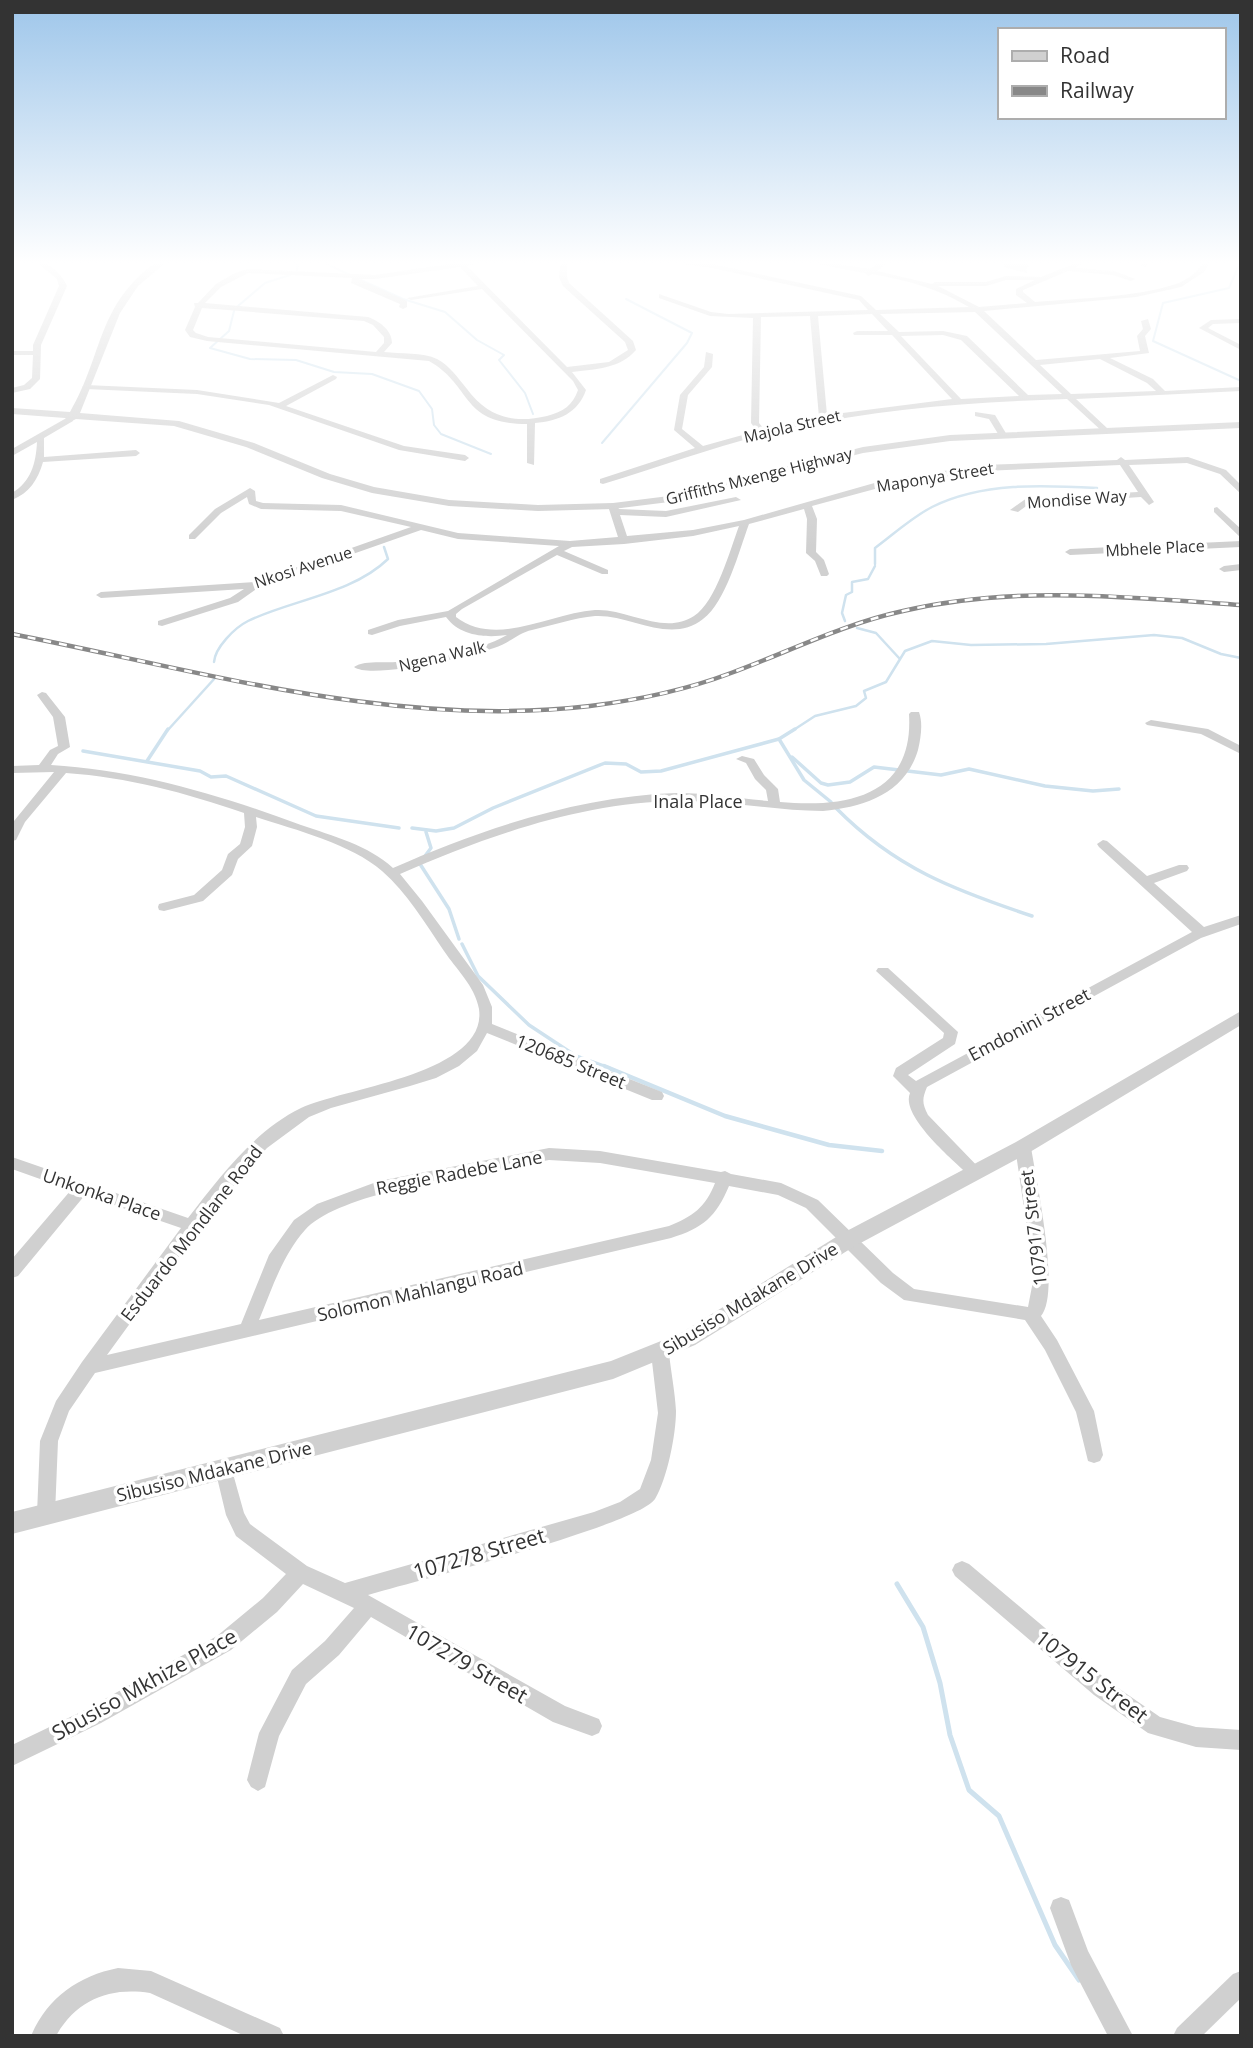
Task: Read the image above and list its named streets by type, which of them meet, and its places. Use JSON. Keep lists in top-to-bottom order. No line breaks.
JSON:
{"streets":{"street":["Majola Street","Griffiths Mxenge Highway","Maponya Street","Mondise Way","Mbhele Place","Nkosi Avenue","Ngena Walk","Inala Place","Emdonini Street","120685 Street","Reggie Radebe Lane","Unkonka Place","107917 Street","Esduardo Mondlane Road","Solomon Mahlangu Road","Sibusiso Mdakane Drive","107278 Street","107279 Street","107915 Street","Sbusiso Mkhize Place"]},"crossings":[["Maponya Street","Mondise Way"],["Maponya Street","Nkosi Avenue"],["120685 Street","Esduardo Mondlane Road"],["Reggie Radebe Lane","107917 Street"],["Reggie Radebe Lane","Solomon Mahlangu Road"],["Reggie Radebe Lane","Sibusiso Mdakane Drive"],["Unkonka Place","Esduardo Mondlane Road"],["107917 Street","Sibusiso Mdakane Drive"],["Esduardo Mondlane Road","Solomon Mahlangu Road"],["Esduardo Mondlane Road","Sibusiso Mdakane Drive"],["Sibusiso Mdakane Drive","107278 Street"],["107278 Street","107279 Street"]],"legend":["Road","Railway"]}
